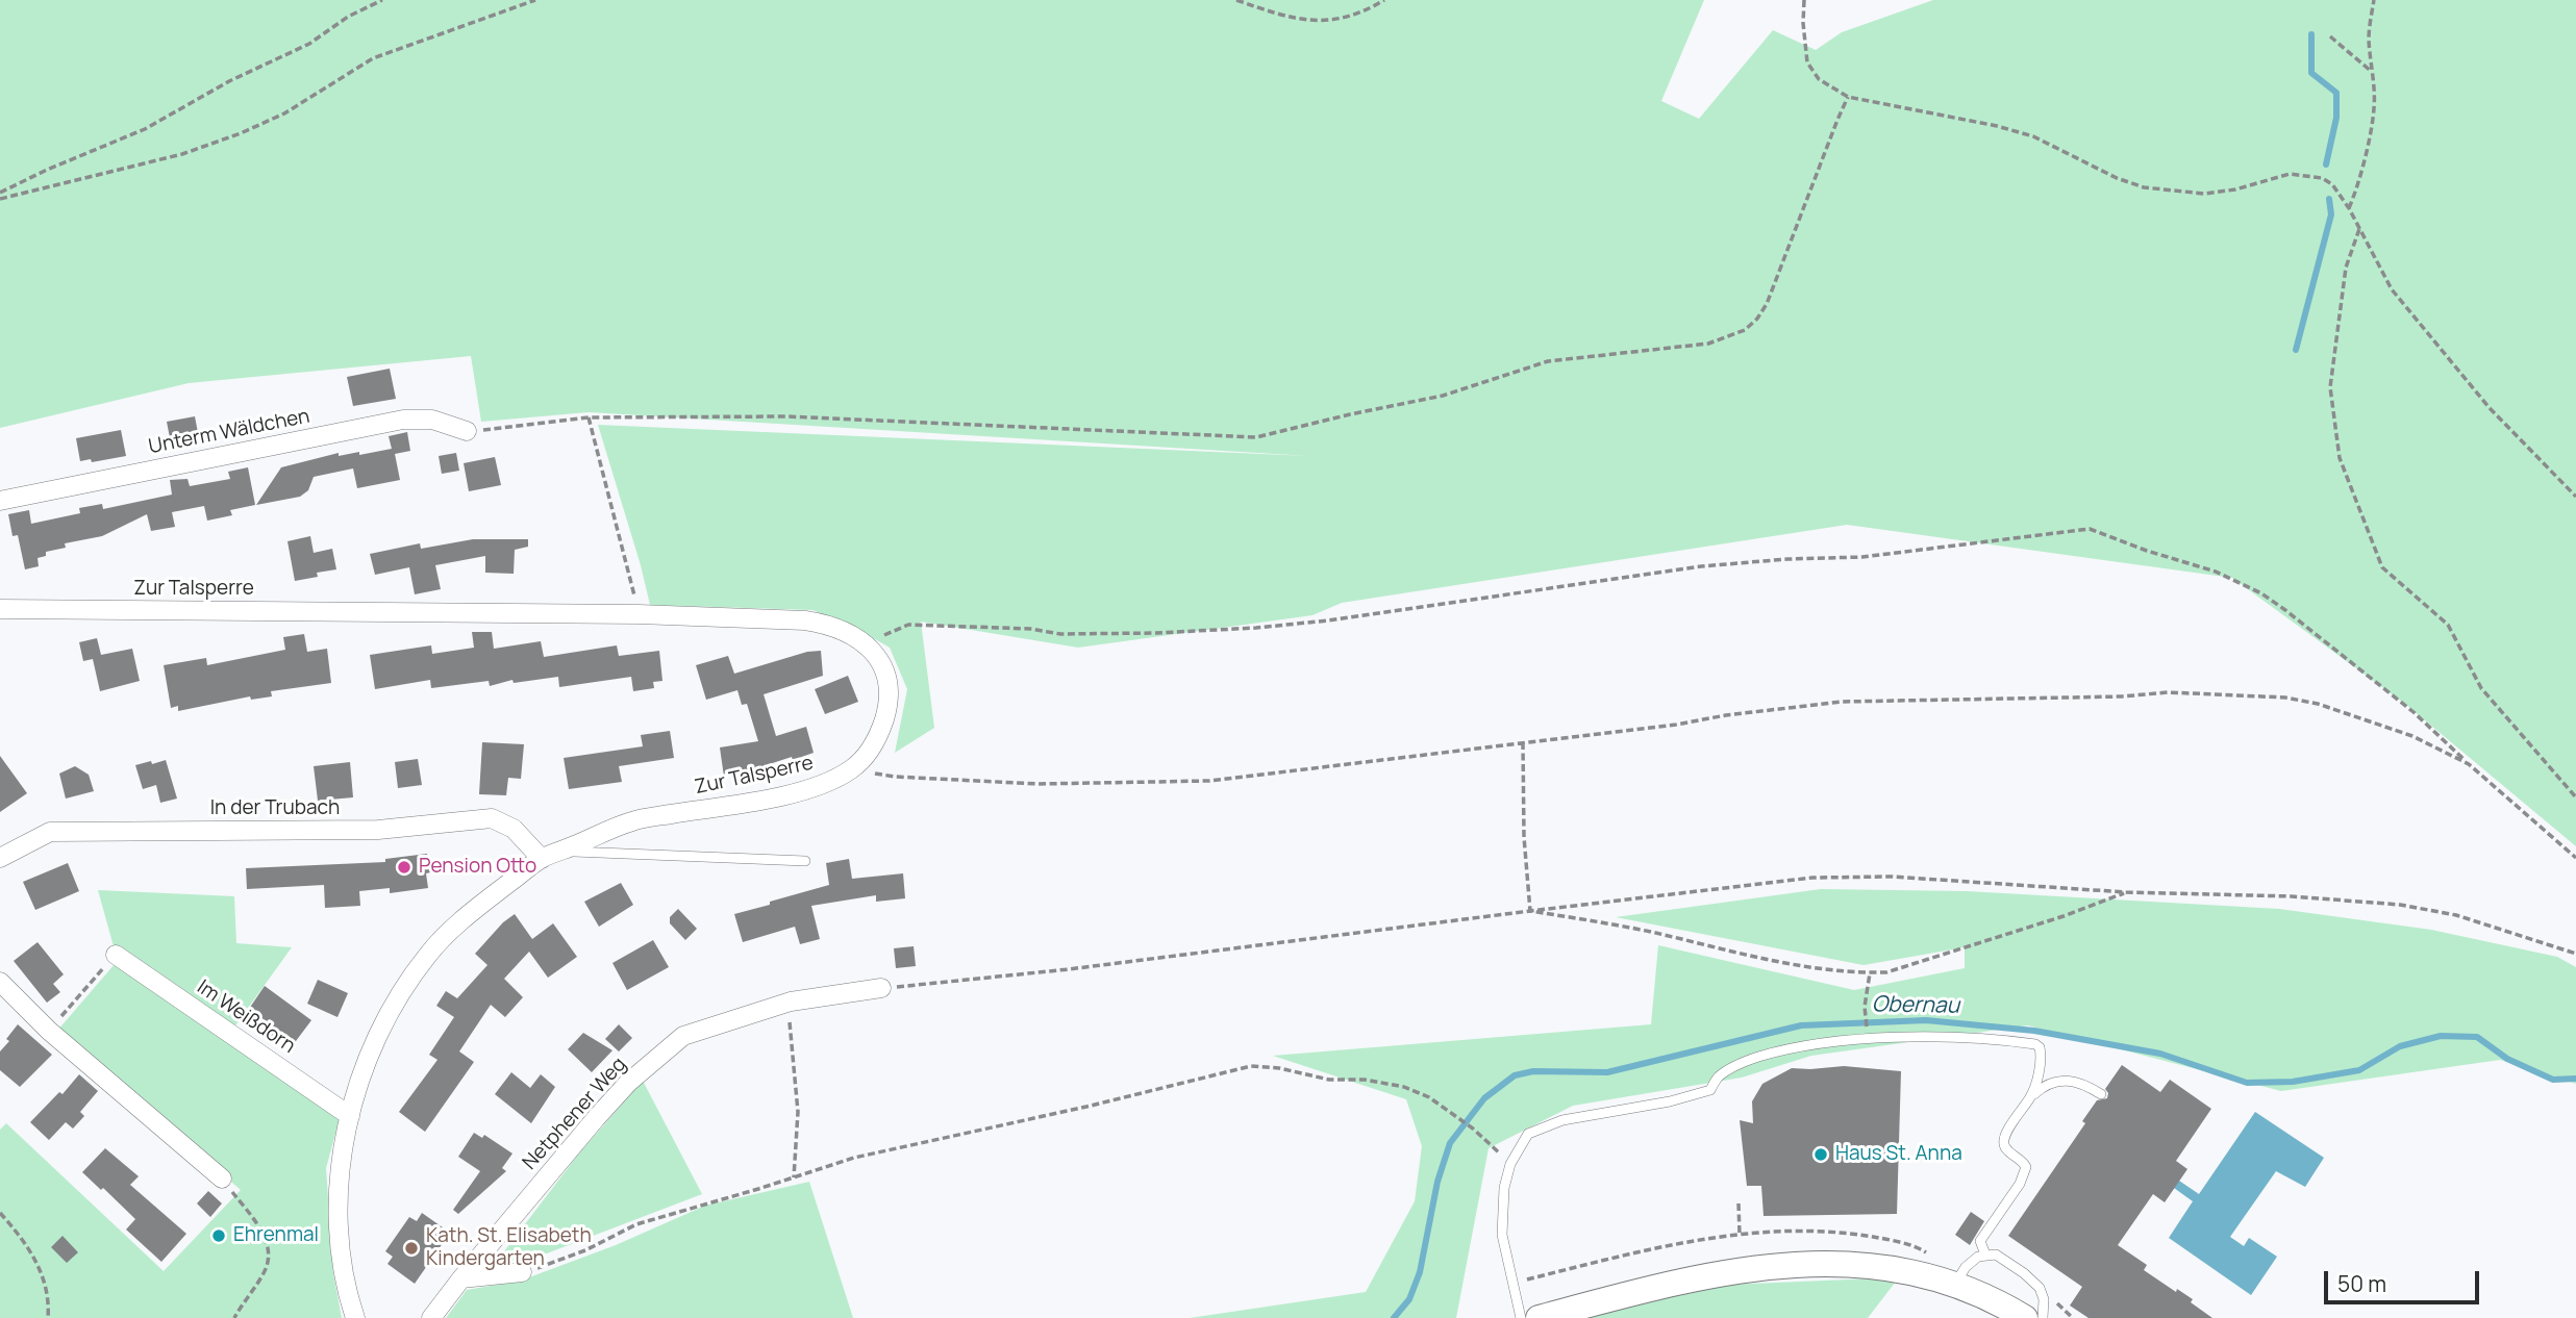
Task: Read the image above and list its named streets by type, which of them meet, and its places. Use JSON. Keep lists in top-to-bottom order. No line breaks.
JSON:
{"streets":{"street":["Unterm Wäldchen","Zur Talsperre","In der Trubach","Im Weißdorn","Netphener Weg"]},"crossings":[["Zur Talsperre","In der Trubach"],["Zur Talsperre","Im Weißdorn"]],"water":["Obernau"],"places":["Pension Otto","Haus St. Anna","Ehrenmal","Kath. St. Elisabeth Kindergarten"],"scale_bar":"50 m"}
